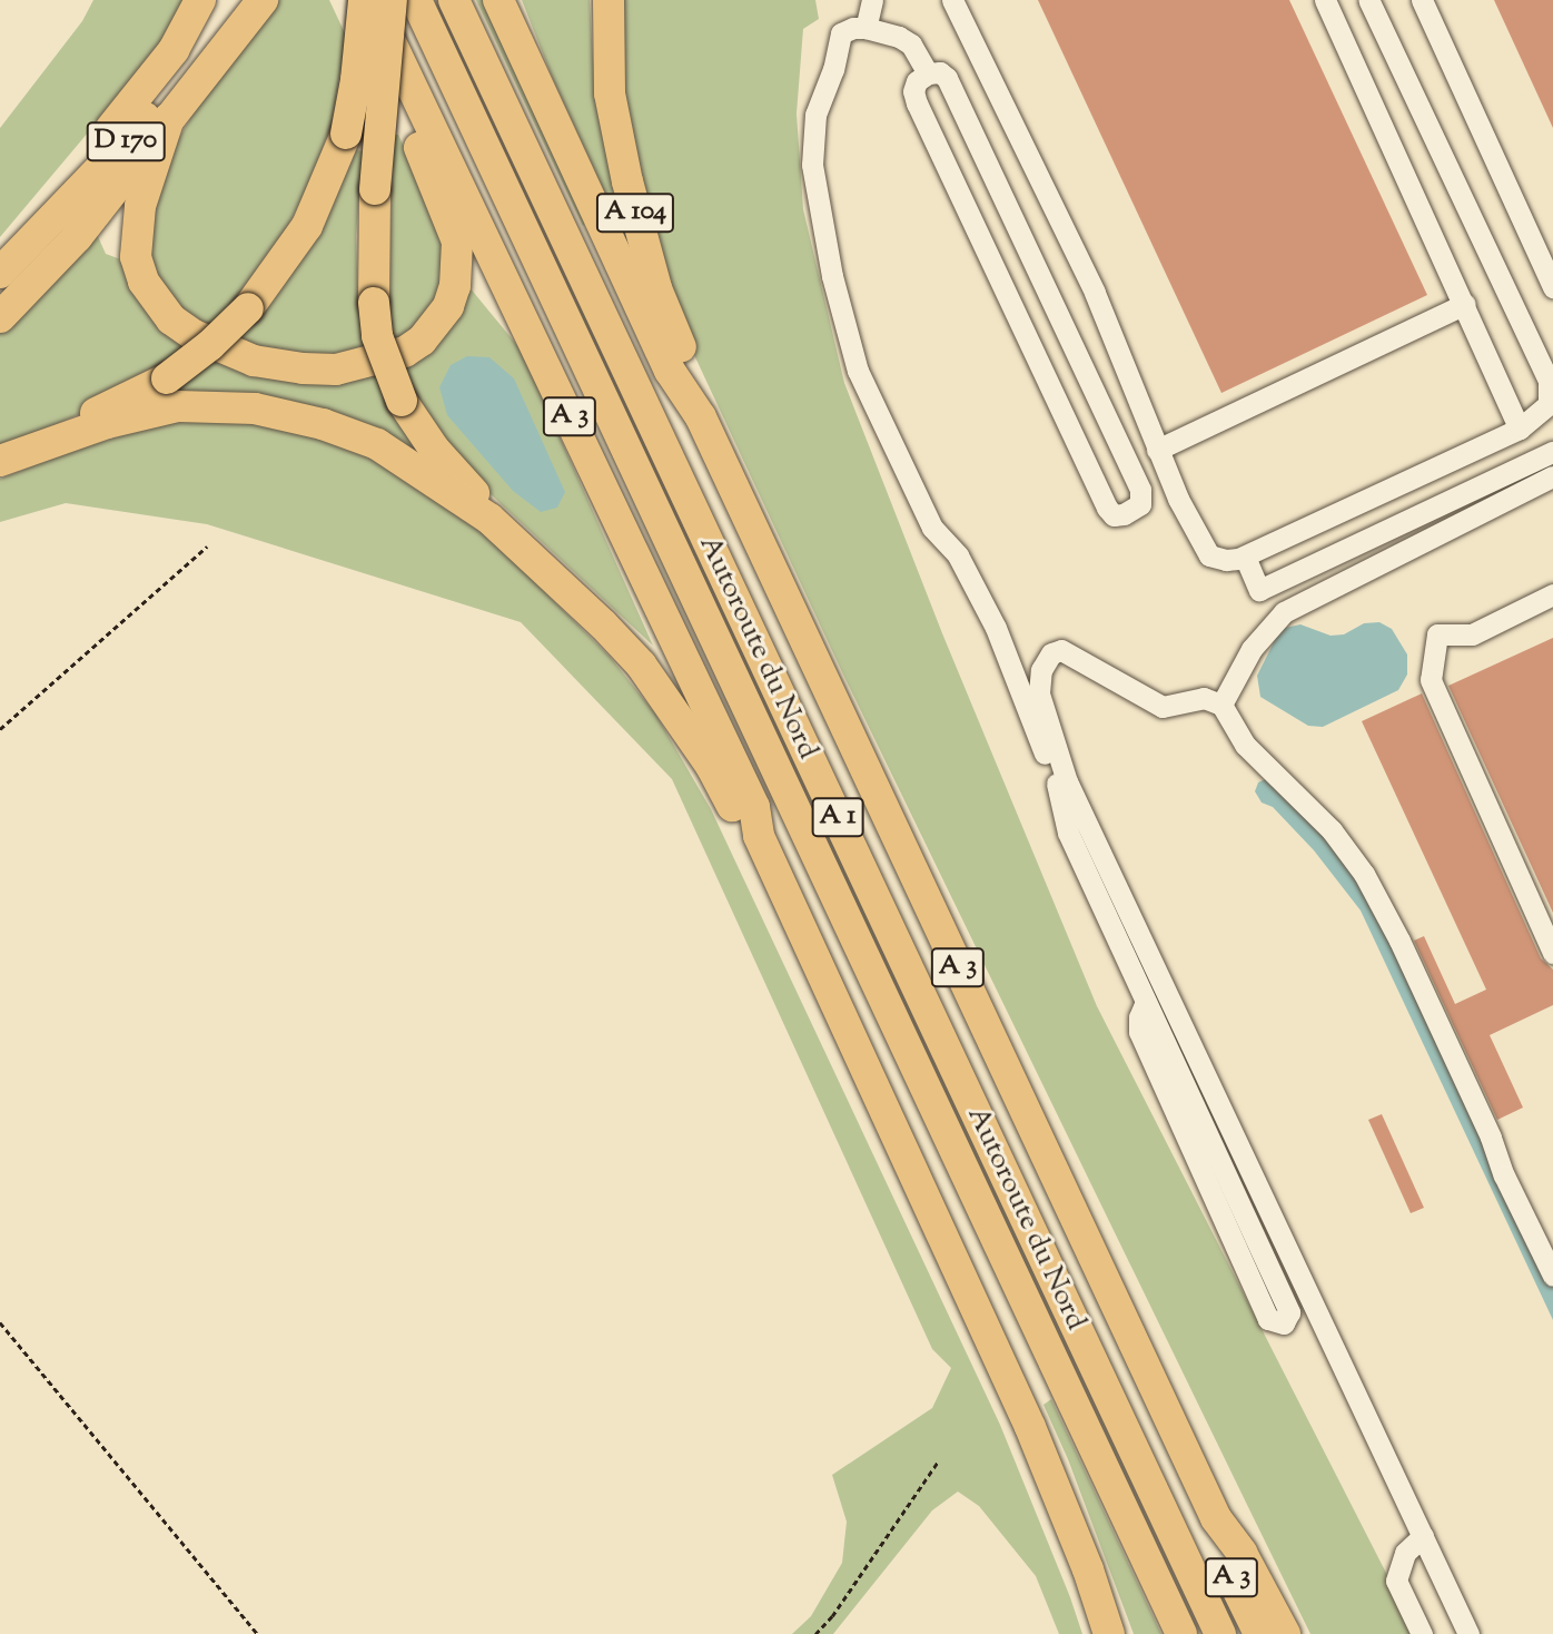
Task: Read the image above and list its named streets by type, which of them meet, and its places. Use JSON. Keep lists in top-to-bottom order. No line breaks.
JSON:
{"streets":{"highway":["D 170","A 104","A 3","Autoroute du Nord","A 1"]},"crossings":[["A 104","A 3"]]}
